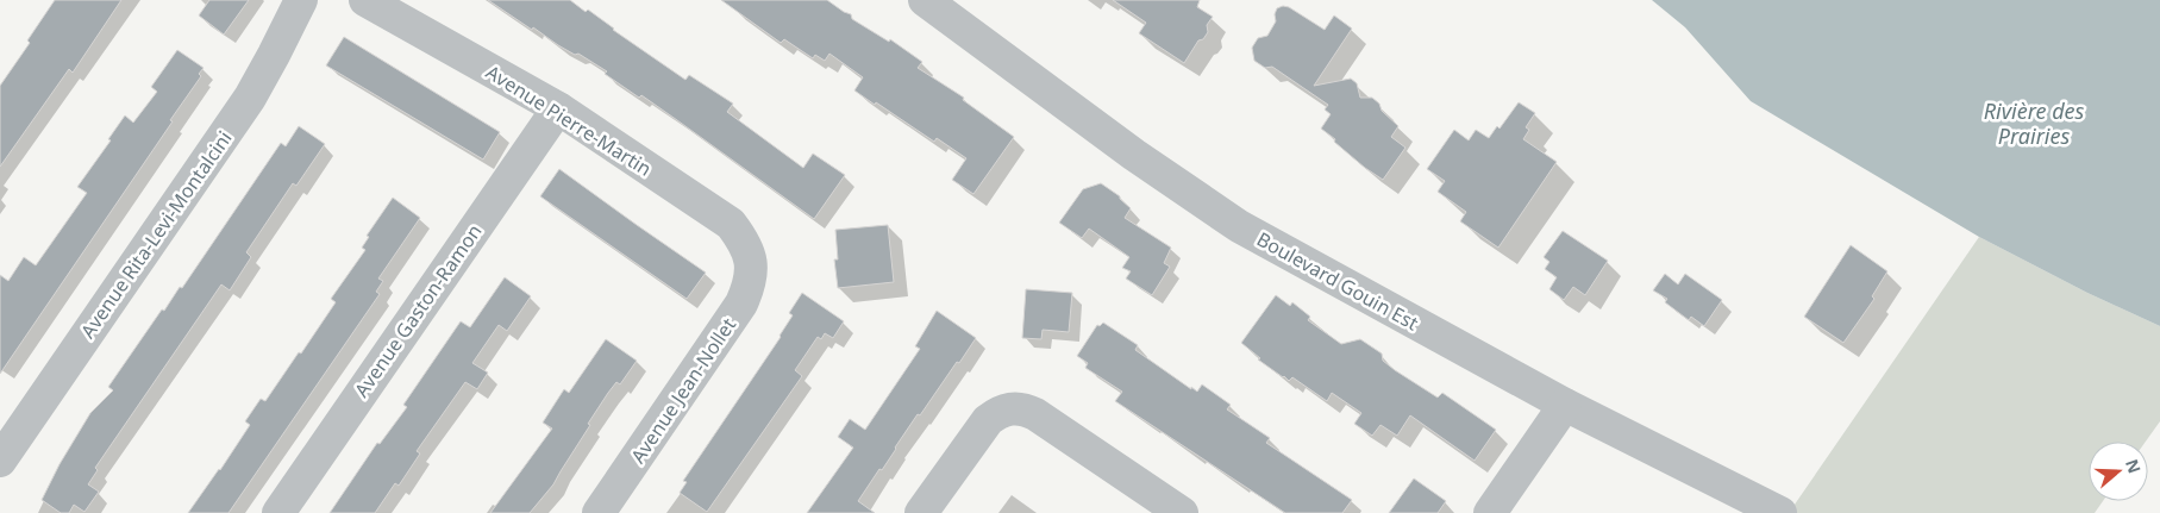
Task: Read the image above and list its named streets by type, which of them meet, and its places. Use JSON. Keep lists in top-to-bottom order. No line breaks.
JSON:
{"streets":{"street":["Avenue Pierre-Martin","Avenue Rita-Levi-Montalcini","Boulevard Gouin Est","Avenue Gaston-Ramon","Avenue Jean-Nollet"]},"crossings":[["Avenue Pierre-Martin","Avenue Gaston-Ramon"],["Avenue Pierre-Martin","Avenue Jean-Nollet"]],"water":["Rivière des Prairies"],"north":"right"}
